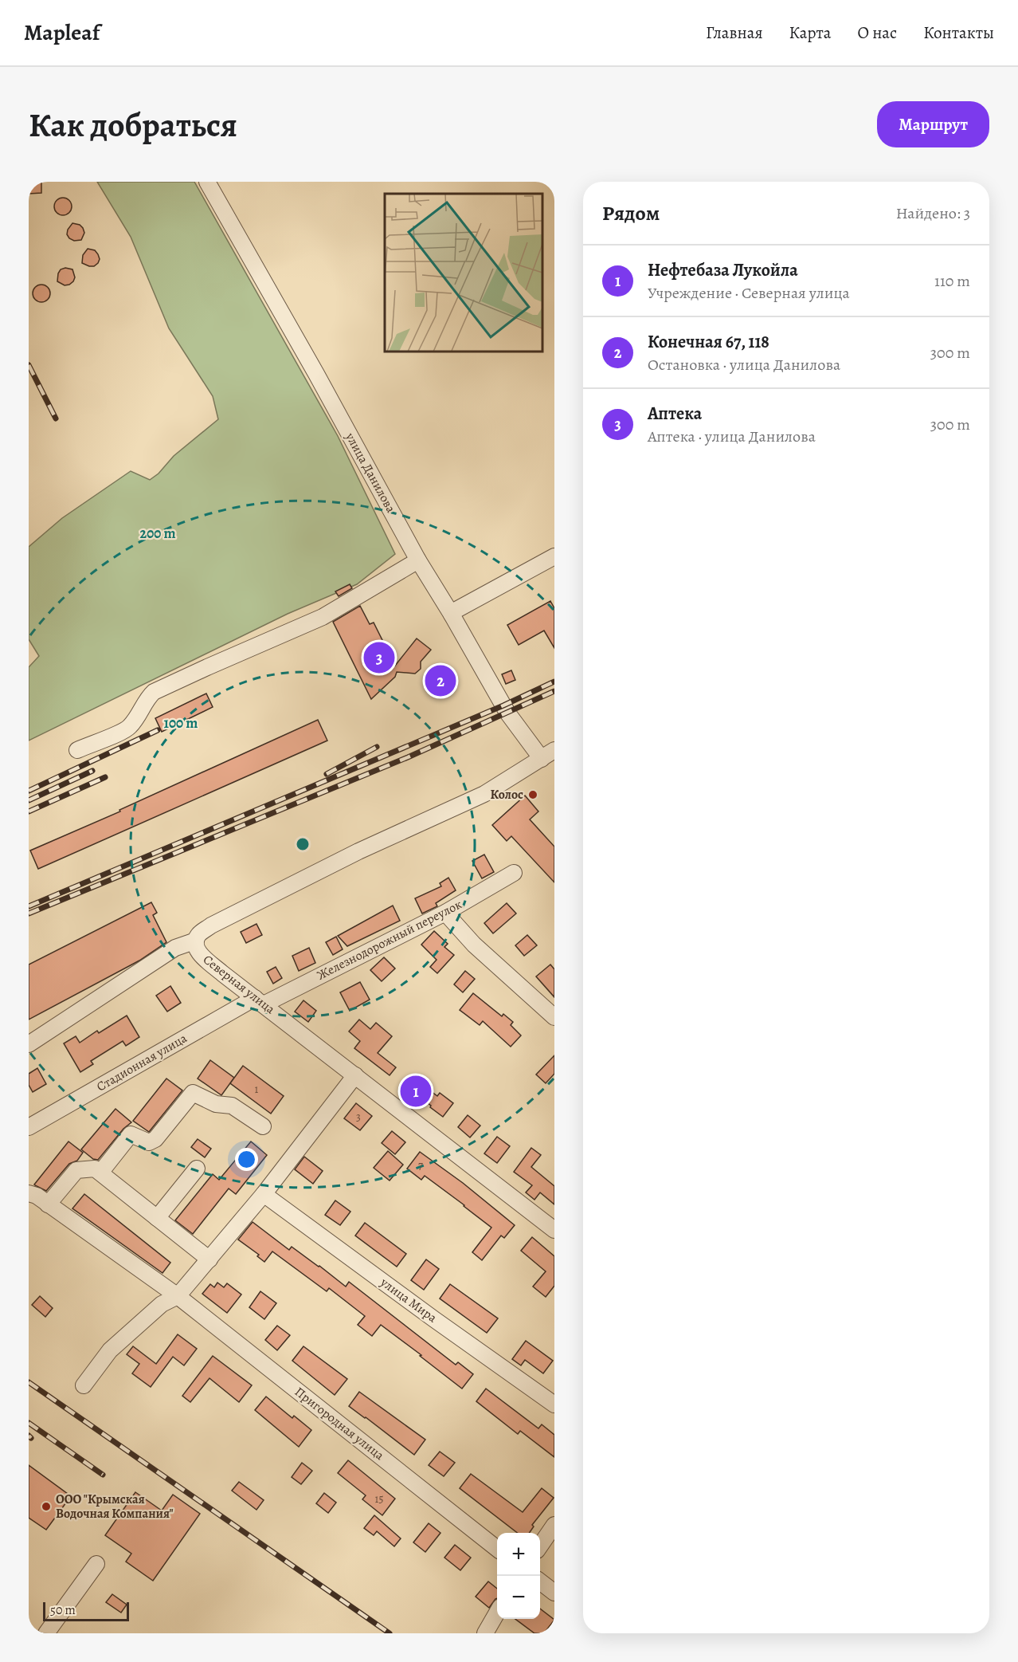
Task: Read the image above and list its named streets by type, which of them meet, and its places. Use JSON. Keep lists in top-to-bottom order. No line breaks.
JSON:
{"streets":{"street":["улица Данилова","Железнодорожный переулок","Северная улица","Стадионная улица","улица Мира","Пригородная улица"]},"crossings":[["улица Данилова","Северная улица"],["Железнодорожный переулок","Северная улица"],["Железнодорожный переулок","Стадионная улица"],["Северная улица","Стадионная улица"]],"places":["Колос","ООО \"Крымская Водочная Компания\""],"house_numbers":["1","3","7","15"],"scale_bar":"50 m","page":{"header":"Mapleaf","nav":["Главная","Карта","О нас","Контакты"],"buttons":"Маршрут","title":"Как добраться","heading":["Рядом","Найдено: 3"],"list":[{"mark":"1","name":"Нефтебаза Лукойла","note":"Учреждение · Северная улица","value":"110 m"},{"mark":"2","name":"Конечная 67, 118","note":"Остановка · улица Данилова","value":"300 m"},{"mark":"3","name":"Аптека","note":"Аптека · улица Данилова","value":"300 m"}],"pins":["3","2","1"],"map_buttons":["+","−"],"scale":"50 m"},"rings":["200 m","100 m"]}
